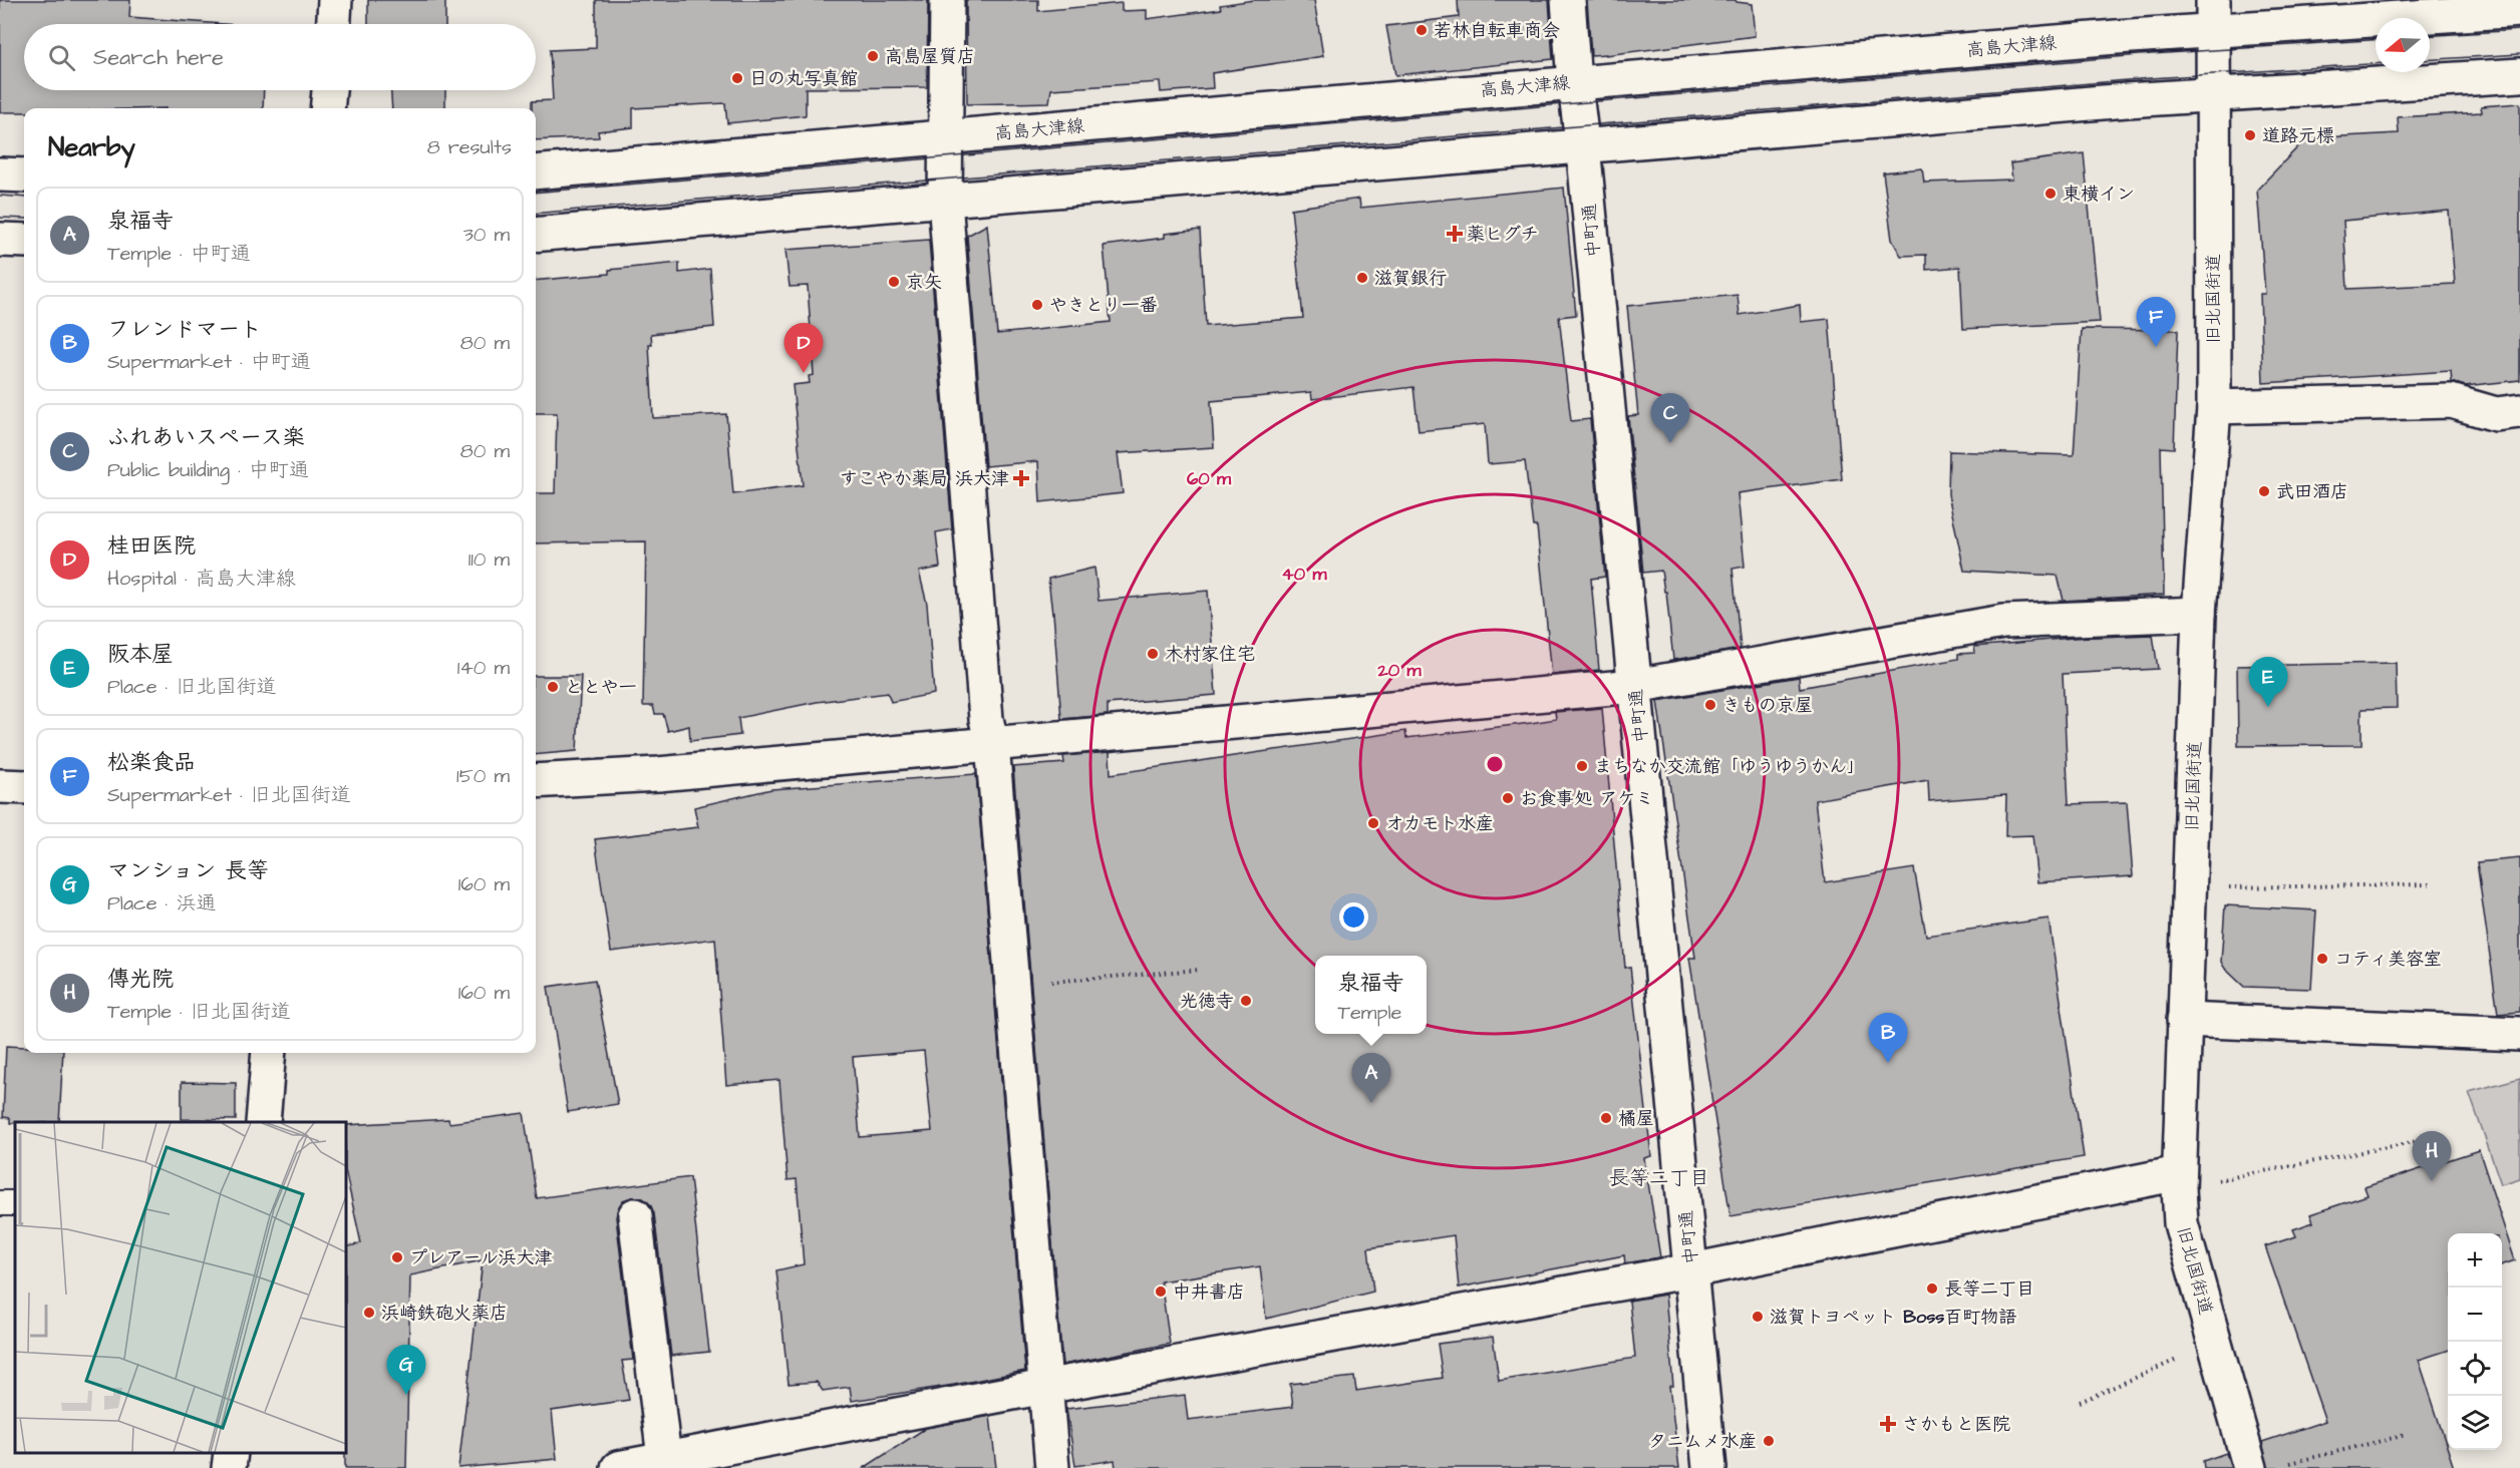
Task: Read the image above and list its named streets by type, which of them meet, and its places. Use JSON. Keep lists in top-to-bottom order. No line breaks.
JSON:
{"streets":{"street":["高島大津線","中町通","旧北国街道"]},"crossings":[["高島大津線","中町通"],["高島大津線","旧北国街道"]],"districts":["長等二丁目"],"places":{"other":["若林自転車商会","高島屋質店","日の丸写真館","道路元標","東横イン","滋賀銀行","京矢","やきとり一番","武田酒店","木村家住宅","ととや一","きもの京屋","まちなか交流館「ゆうゆうかん」","お食事処 アケミ","オカモト水産","コティ美容室","光徳寺","橘屋","プレアール浜大津","長等二丁目","中井書店","浜崎鉄砲火薬店","滋賀トヨペット Boss百町物語","タニムメ水産"],"health":["薬ヒグチ","すこやか薬局 浜大津","さかもと医院"]},"north":"left","page":{"search":"Search here","heading":["Nearby","8 results"],"list":[{"mark":"A","name":"泉福寺","note":"Temple · 中町通","value":"30 m"},{"mark":"B","name":"フレンドマート","note":"Supermarket · 中町通","value":"80 m"},{"mark":"C","name":"ふれあいスペース楽","note":"Public building · 中町通","value":"80 m"},{"mark":"D","name":"桂田医院","note":"Hospital · 高島大津線","value":"110 m"},{"mark":"E","name":"阪本屋","note":"Place · 旧北国街道","value":"140 m"},{"mark":"F","name":"松楽食品","note":"Supermarket · 旧北国街道","value":"150 m"},{"mark":"G","name":"マンション 長等","note":"Place · 浜通","value":"160 m"},{"mark":"H","name":"傳光院","note":"Temple · 旧北国街道","value":"160 m"}],"pins":["F","D","C","E","B","A","H","G"],"popup":["泉福寺","Temple"],"map_buttons":["+","−"]},"rings":["60 m","40 m","20 m"]}
